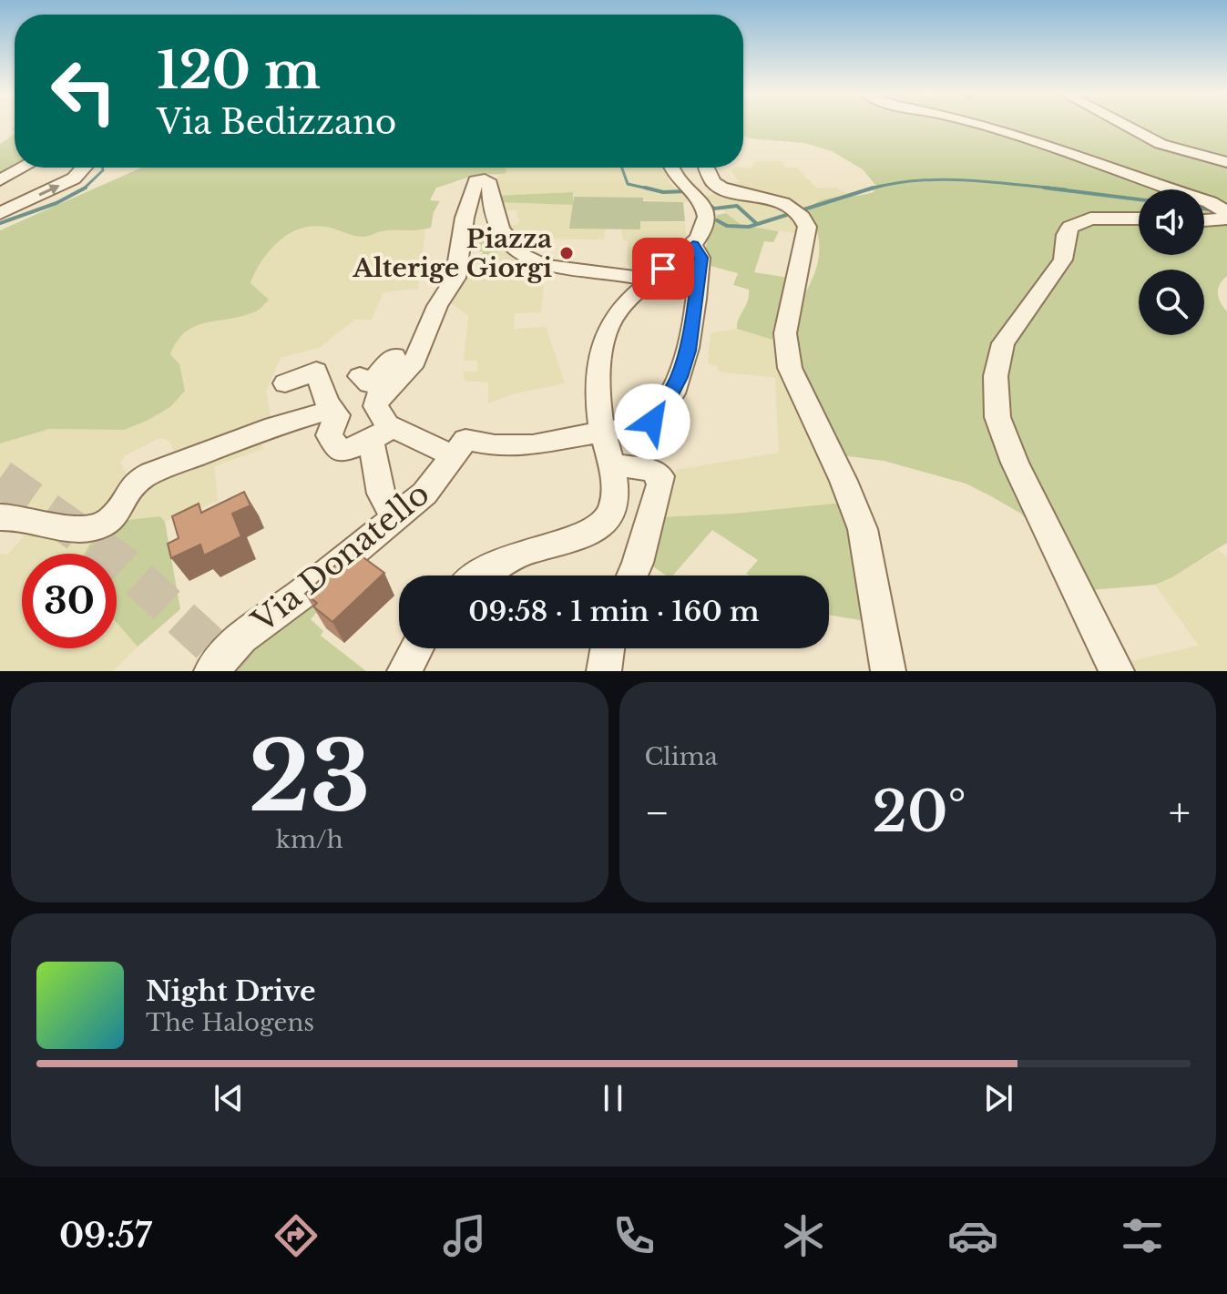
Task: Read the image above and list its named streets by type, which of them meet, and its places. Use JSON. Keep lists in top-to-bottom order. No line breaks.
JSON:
{"streets":{"street":["Via Donatello"]},"places":["Piazza Alterige Giorgi"],"page":{"turn":["120 m","Via Bedizzano"],"limit":"30","trip":"09:58 · 1 min · 160 m","tile":[["23","km/h"],"Clima"],"heat":["−","20°","+"],"song":["Night Drive","The Halogens"],"tabs":"09:57"}}
